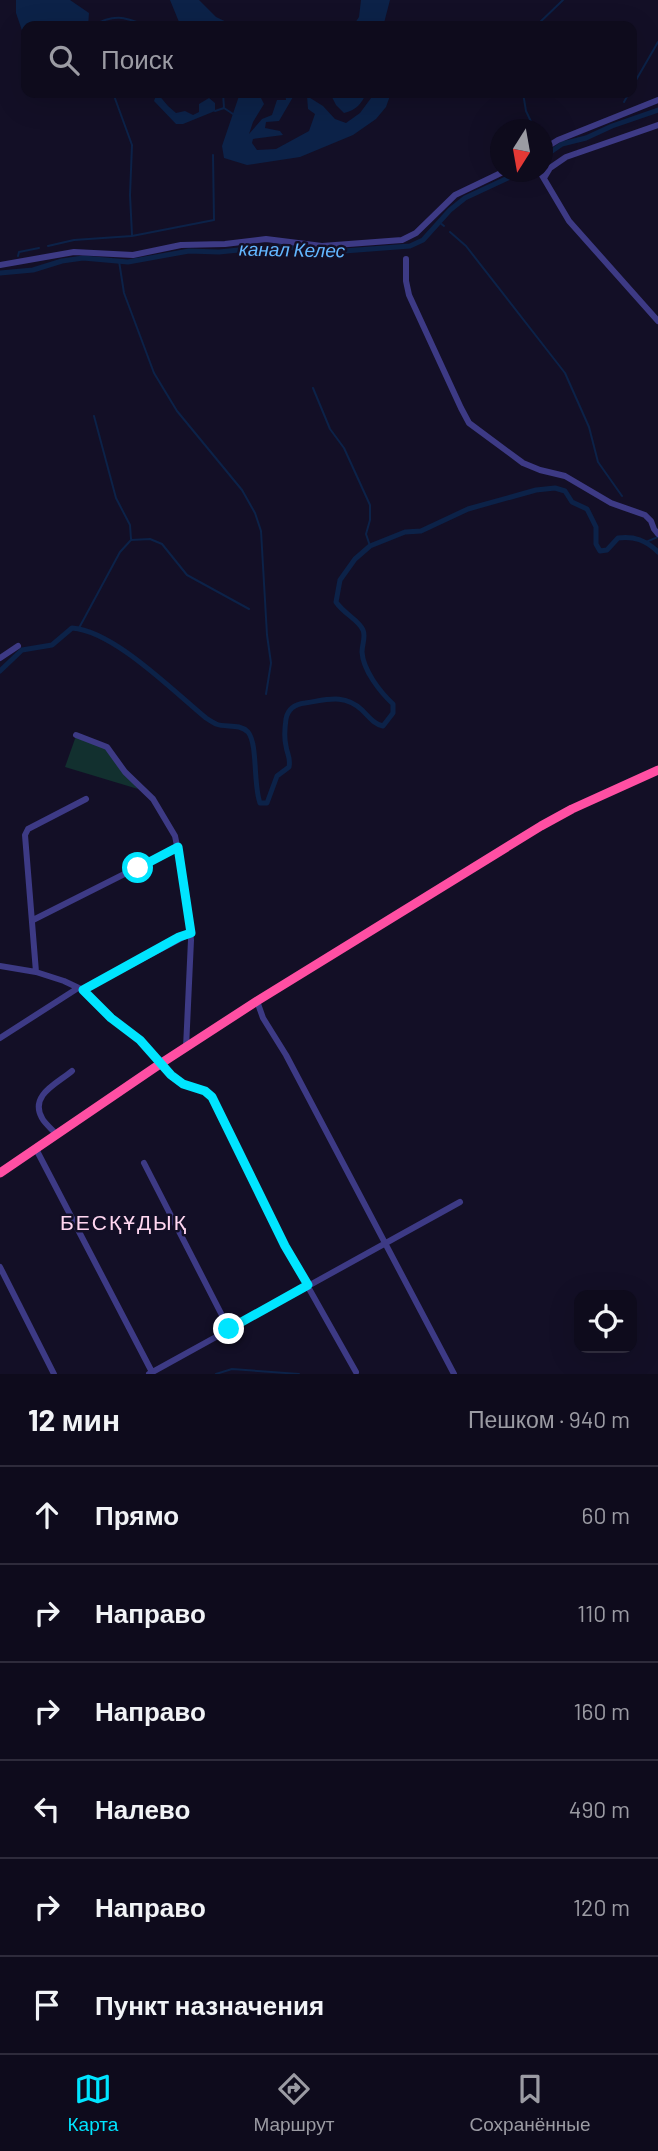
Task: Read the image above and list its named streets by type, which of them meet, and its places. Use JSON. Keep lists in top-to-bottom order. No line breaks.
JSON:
{"districts":["БЕСҚҰДЫҚ"],"water":["канал Келес"],"north":"bottom","page":{"search":"Поиск","heading":["12 мин","Пешком · 940 m"],"list":[["Прямо","60 m"],["Направо","110 m"],["Направо","160 m"],["Налево","490 m"],["Направо","120 m"],"Пункт назначения"],"nav":["Карта","Маршрут","Сохранённые"]}}
